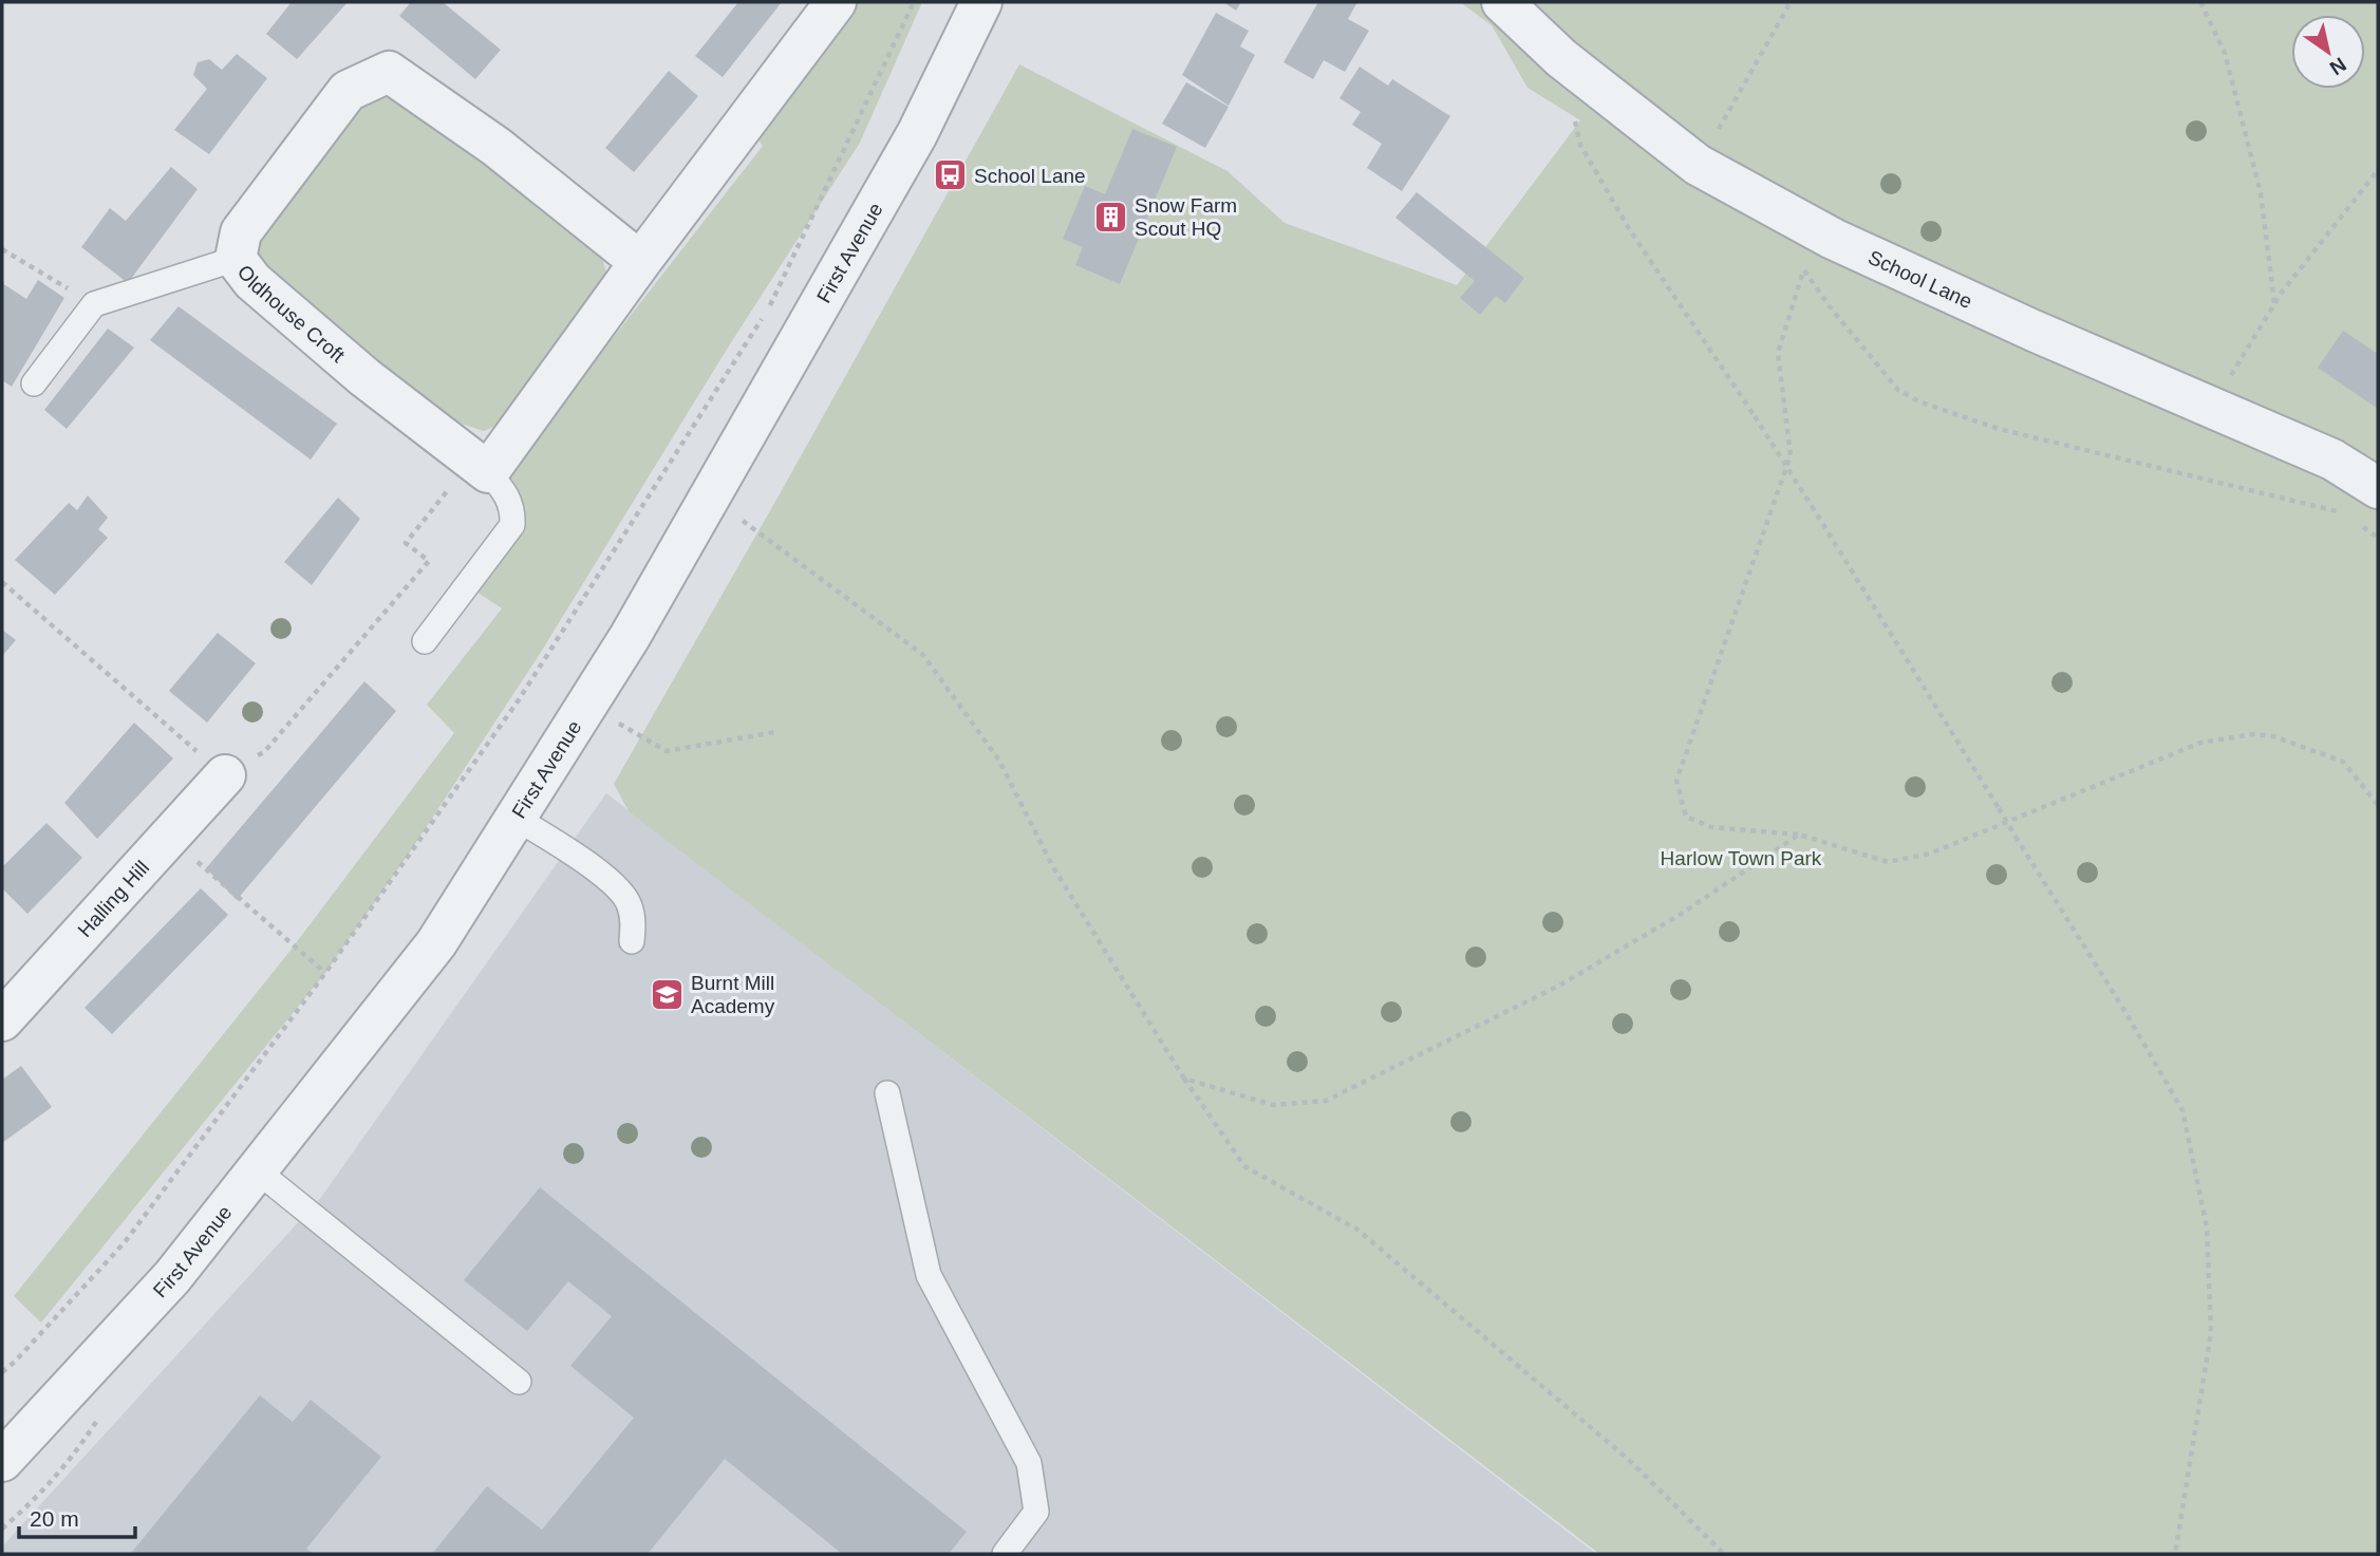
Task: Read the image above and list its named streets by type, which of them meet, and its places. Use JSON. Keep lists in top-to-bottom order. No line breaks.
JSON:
{"streets":{"street":["First Avenue","School Lane","Oldhouse Croft","Halling Hill"]},"parks":["Harlow Town Park"],"places":{"bus stop":["School Lane"],"building":["Snow Farm Scout HQ"],"school or university":["Burnt Mill Academy"]},"scale_bar":"20 m","north":"bottom right"}
